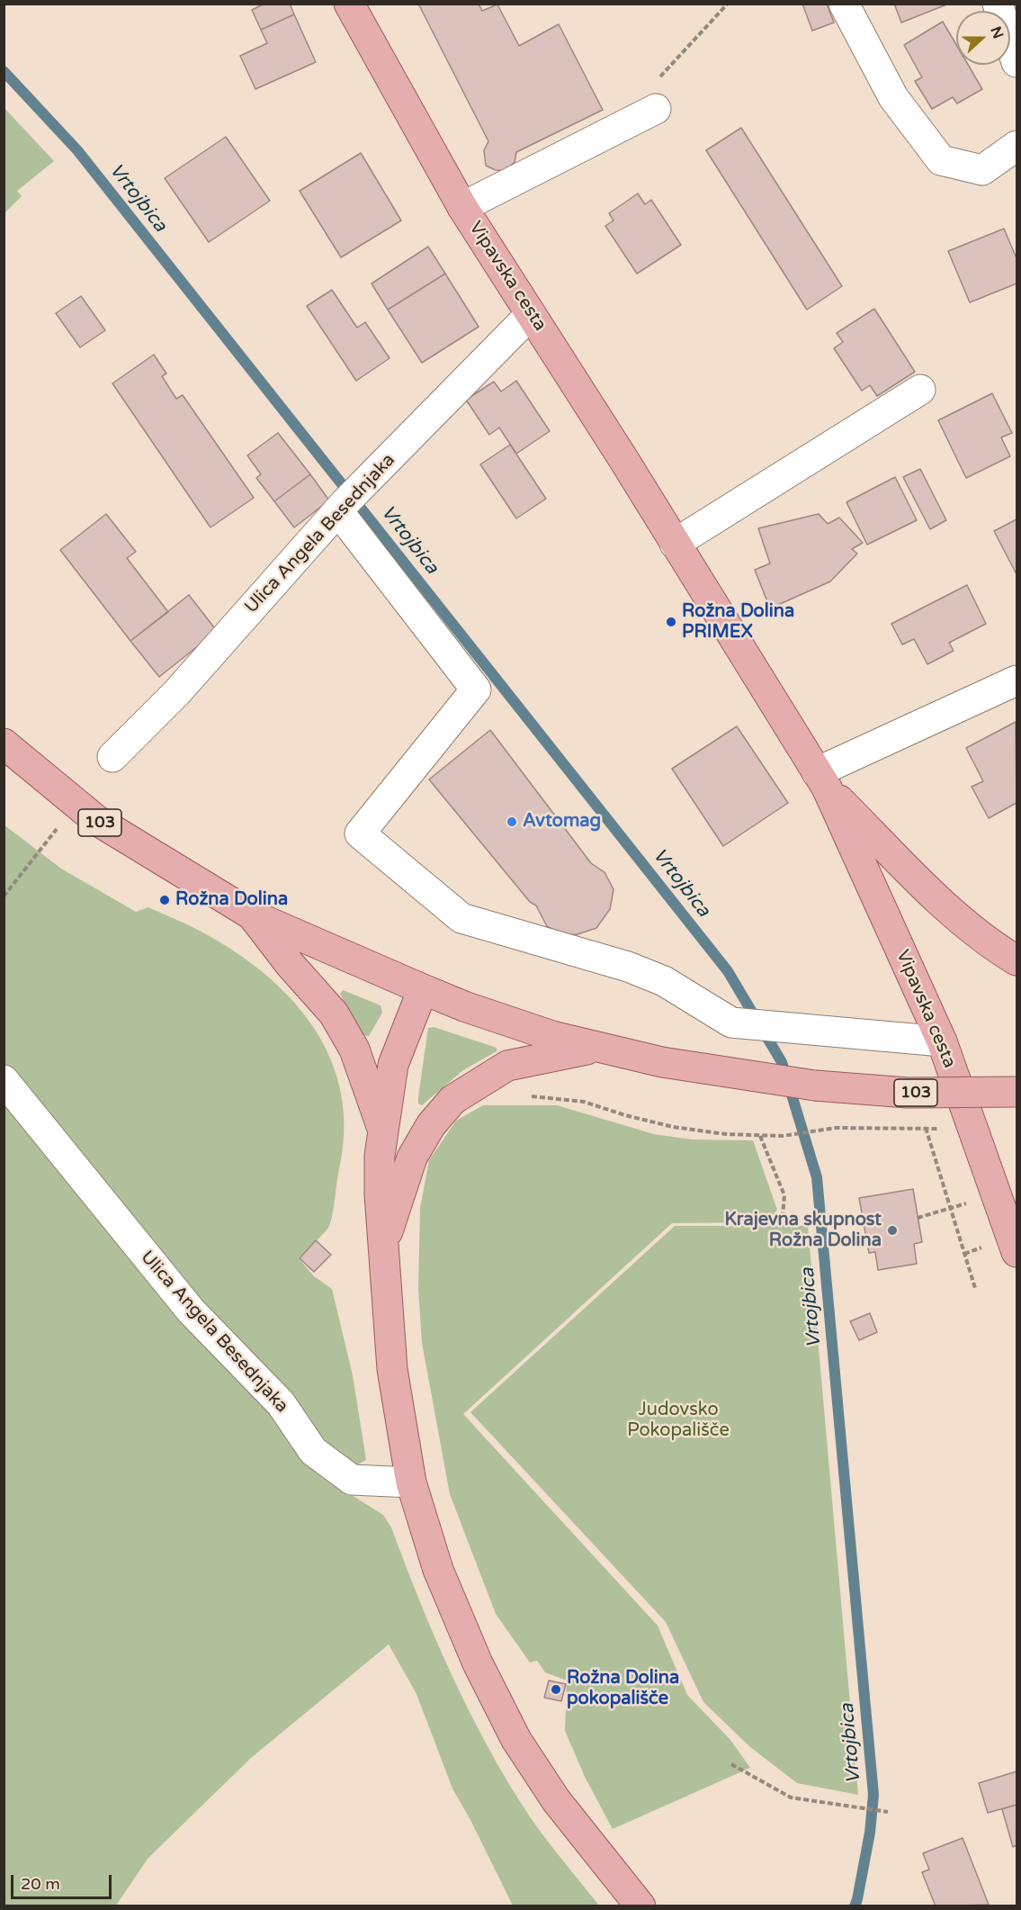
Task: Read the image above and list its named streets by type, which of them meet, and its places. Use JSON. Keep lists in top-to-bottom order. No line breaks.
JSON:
{"streets":{"main road":["Vipavska cesta","103"],"street":["Ulica Angela Besednjaka"]},"crossings":[["Vipavska cesta","Ulica Angela Besednjaka"]],"water":["Vrtojbica"],"parks":["Judovsko Pokopališče"],"places":["Rožna Dolina PRIMEX","Avtomag","Rožna Dolina","Krajevna skupnost Rožna Dolina","Rožna Dolina pokopališče"],"scale_bar":"20 m","north":"right"}
